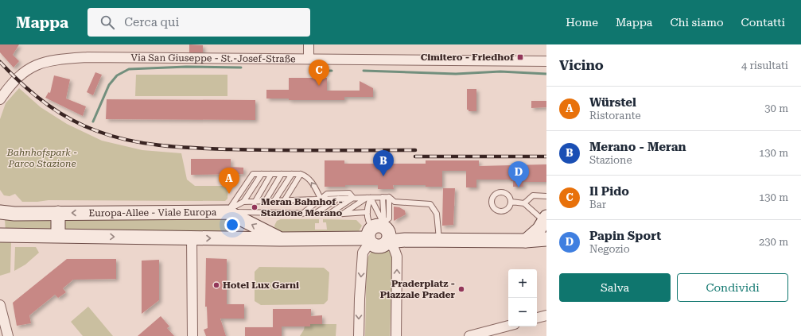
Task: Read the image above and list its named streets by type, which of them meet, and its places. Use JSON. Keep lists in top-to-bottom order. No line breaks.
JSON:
{"streets":{"street":["Via San Giuseppe - St.-Josef-Straße","Europa-Allee - Viale Europa"]},"parks":["Bahnhofspark - Parco Stazione"],"places":{"transit":["Cimitero - Friedhof"],"other":["Meran Bahnhof - Stazione Merano","Hotel Lux Garni","Praderplatz - Piazzale Prader"]},"page":{"header":"Mappa","search":"Cerca qui","nav":["Home","Mappa","Chi siamo","Contatti"],"heading":["Vicino","4 risultati"],"pins":["C","B","D","A"],"list":[{"mark":"A","name":"Würstel","note":"Ristorante","value":"30 m"},{"mark":"B","name":"Merano - Meran","note":"Stazione","value":"130 m"},{"mark":"C","name":"Il Pido","note":"Bar","value":"130 m"},{"mark":"D","name":"Papin Sport","note":"Negozio","value":"230 m"}],"buttons":["Salva","Condividi"],"map_buttons":["+","−"]}}
